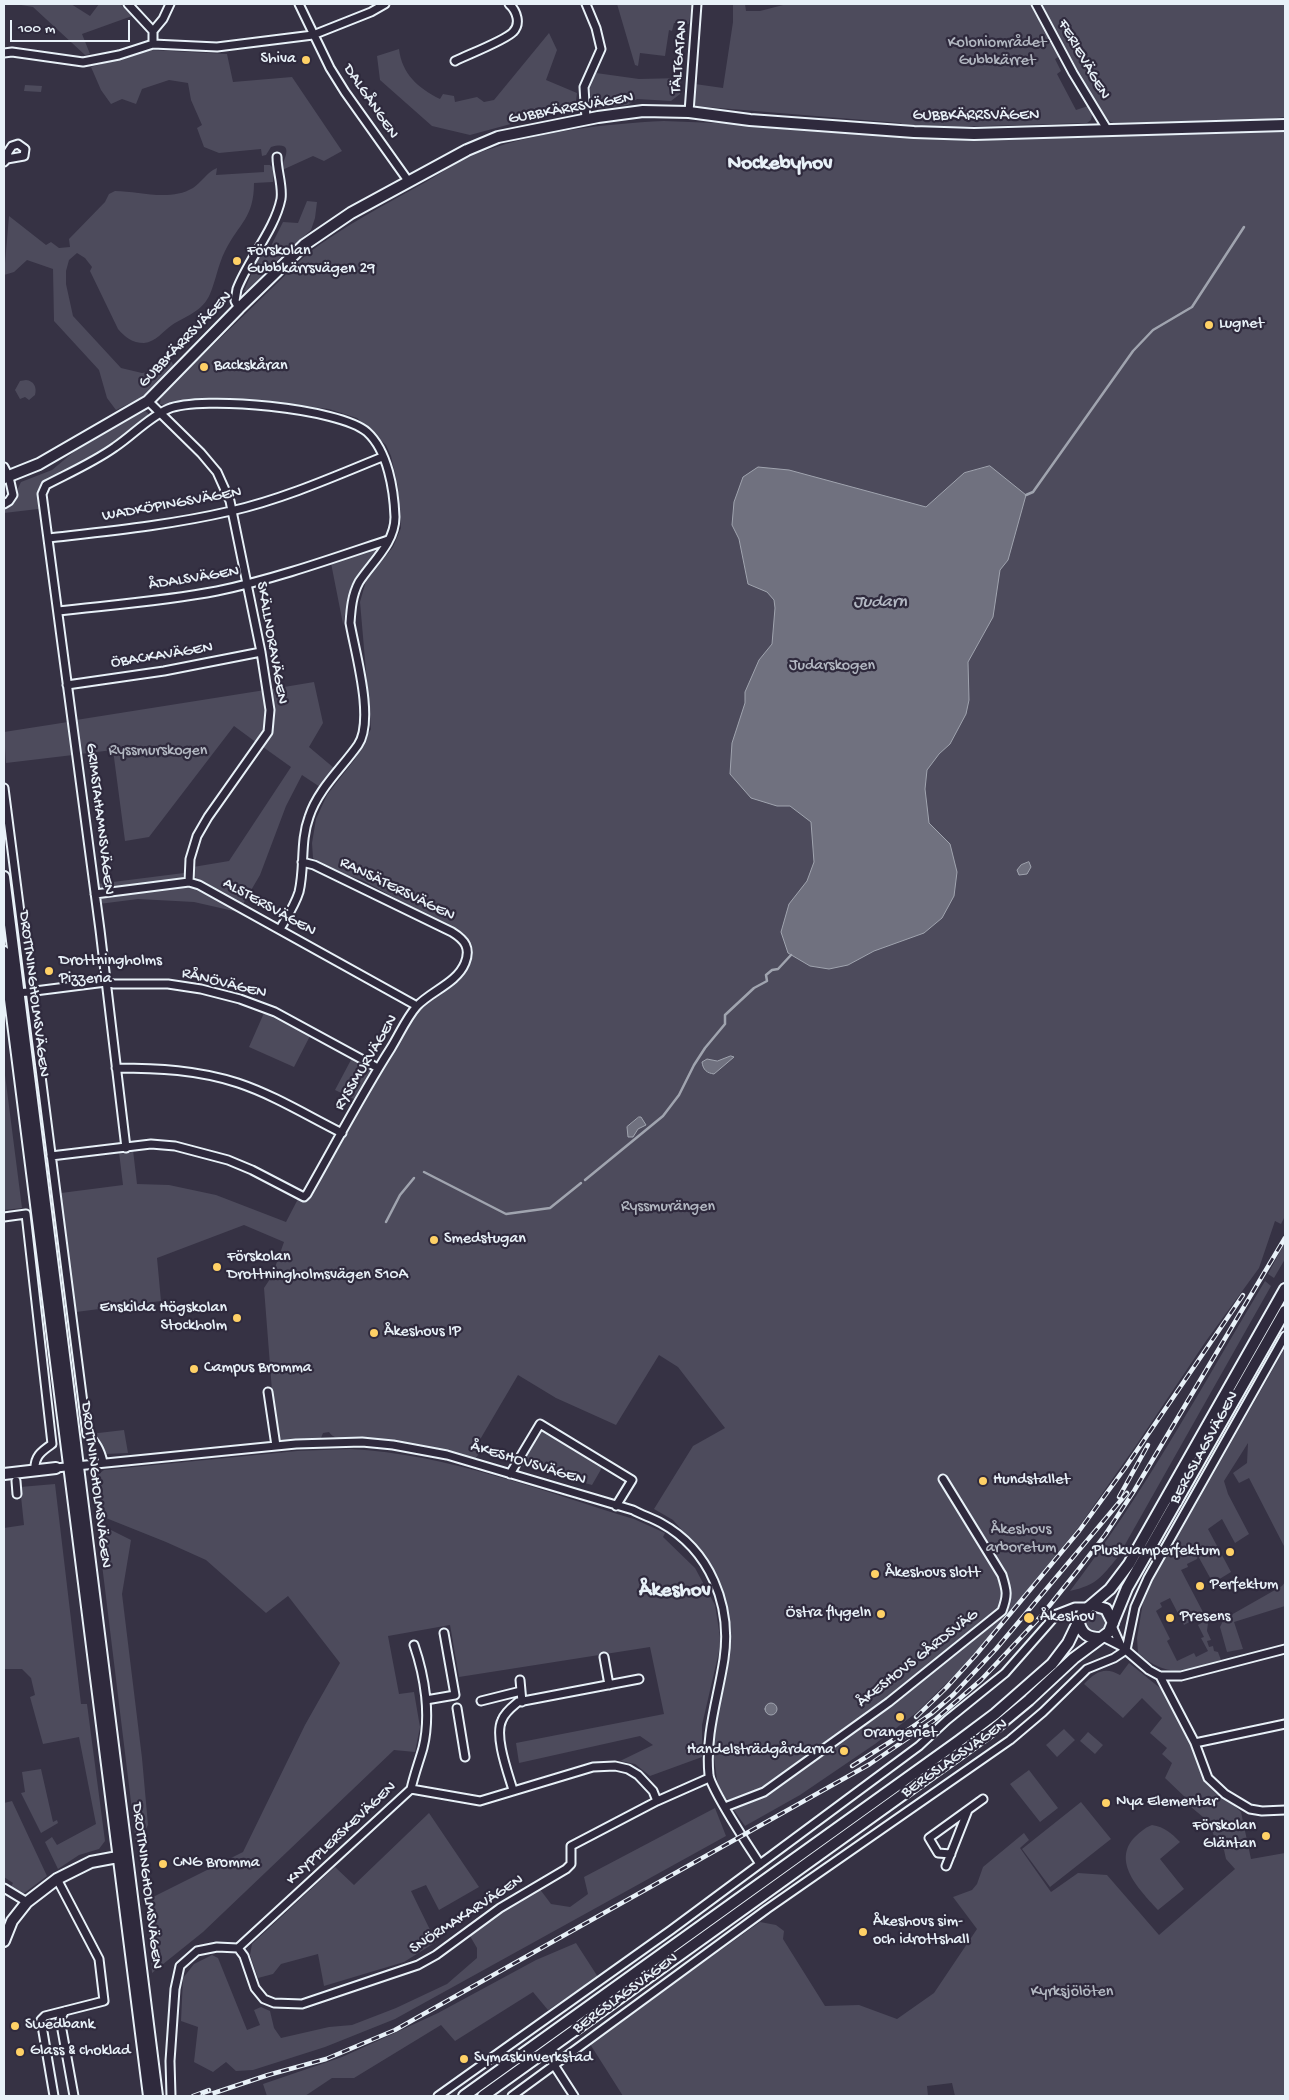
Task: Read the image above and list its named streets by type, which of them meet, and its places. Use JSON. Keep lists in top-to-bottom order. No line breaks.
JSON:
{"streets":{"main road":["GUBBKÄRRSVÄGEN","DROTTNINGHOLMSVÄGEN","BERGSLAGSVÄGEN","ÅKESHOVSVÄGEN"],"street":["TÄLTGATAN","FERIEVÄGEN","DALGÅNGEN","WADKÖPINGSVÄGEN","ÅDALSVÄGEN","SKÄLLNORAVÄGEN","ÖBACKAVÄGEN","GRIMSTAHAMNSVÄGEN","RANSÄTERSVÄGEN","ALSTERSVÄGEN","RÅNÖVÄGEN","RYSSMURVÄGEN","ÅKESHOVS GÅRDSVÄG","KNYPPLERSKEVÄGEN","SNÖRMAKARVÄGEN"]},"crossings":[["TÄLTGATAN","GUBBKÄRRSVÄGEN"],["FERIEVÄGEN","GUBBKÄRRSVÄGEN"],["DALGÅNGEN","GUBBKÄRRSVÄGEN"],["GUBBKÄRRSVÄGEN","SKÄLLNORAVÄGEN"],["WADKÖPINGSVÄGEN","SKÄLLNORAVÄGEN"],["WADKÖPINGSVÄGEN","GRIMSTAHAMNSVÄGEN"],["ÅDALSVÄGEN","SKÄLLNORAVÄGEN"],["ÅDALSVÄGEN","GRIMSTAHAMNSVÄGEN"],["SKÄLLNORAVÄGEN","ÖBACKAVÄGEN"],["SKÄLLNORAVÄGEN","GRIMSTAHAMNSVÄGEN"],["SKÄLLNORAVÄGEN","ALSTERSVÄGEN"],["ÖBACKAVÄGEN","GRIMSTAHAMNSVÄGEN"],["GRIMSTAHAMNSVÄGEN","RÅNÖVÄGEN"],["GRIMSTAHAMNSVÄGEN","RYSSMURVÄGEN"],["RANSÄTERSVÄGEN","RYSSMURVÄGEN"],["ALSTERSVÄGEN","RYSSMURVÄGEN"],["RÅNÖVÄGEN","DROTTNINGHOLMSVÄGEN"],["RÅNÖVÄGEN","RYSSMURVÄGEN"],["DROTTNINGHOLMSVÄGEN","ÅKESHOVSVÄGEN"],["BERGSLAGSVÄGEN","ÅKESHOVSVÄGEN"],["ÅKESHOVSVÄGEN","ÅKESHOVS GÅRDSVÄG"],["ÅKESHOVSVÄGEN","SNÖRMAKARVÄGEN"],["KNYPPLERSKEVÄGEN","SNÖRMAKARVÄGEN"]],"districts":["Nockebyhov","Åkeshov"],"water":["Judarn"],"parks":["Koloniområdet Gubbkärret","Judarskogen","Ryssmurskogen","Ryssmurängen","Åkeshovs arboretum","Kyrksjölöten"],"places":["Shiva","Förskolan Gubbkärrsvägen 29","Lugnet","Backskåran","Drottningholms Pizzeria","Smedstugan","Förskolan Drottningholmsvägen 510A","Enskilda Högskolan Stockholm","Åkeshovs IP","Campus Bromma","Hundstallet","Pluskvamperfektum","Åkeshovs slott","Perfektum","Östra flygeln","Åkeshov","Presens","Orangeriet","Handelsträdgårdarna","Nya Elementar","Förskolan Gläntan","CNG Bromma","Åkeshovs sim- och idrottshall","Swedbank","Glass & choklad","Symaskinverkstad"],"scale_bar":"100 m"}
